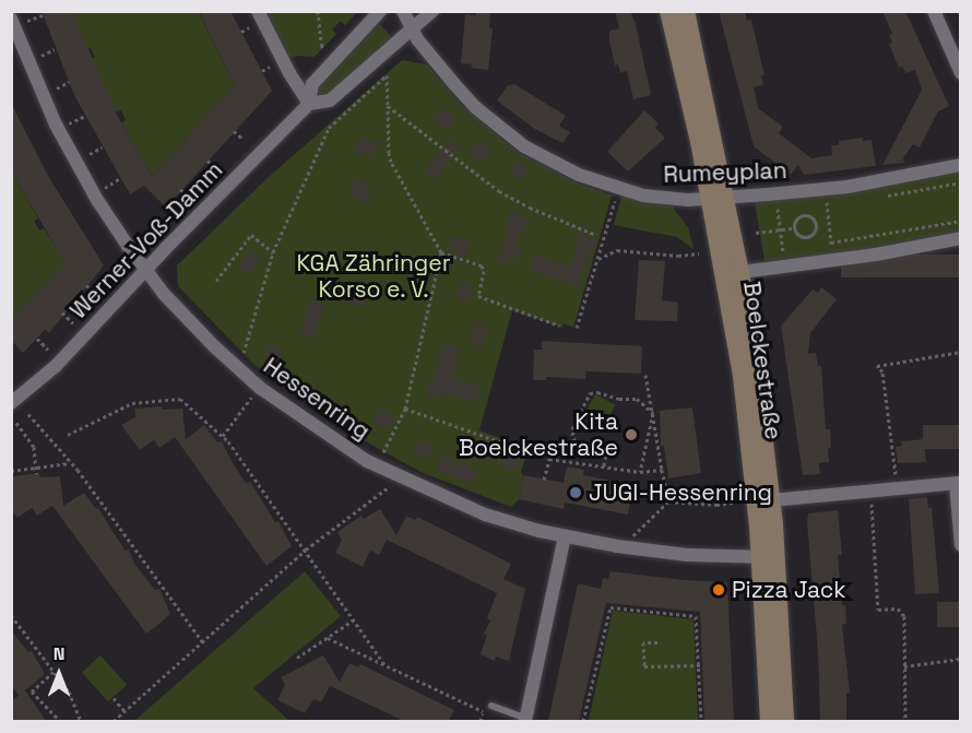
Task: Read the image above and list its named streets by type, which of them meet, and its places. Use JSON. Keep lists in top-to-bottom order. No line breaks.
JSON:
{"streets":{"main road":["Boelckestraße"],"street":["Rumeyplan","Werner-Voß-Damm","Hessenring"]},"crossings":[["Rumeyplan","Werner-Voß-Damm"],["Rumeyplan","Boelckestraße"],["Werner-Voß-Damm","Hessenring"],["Boelckestraße","Hessenring"]],"parks":["KGA Zähringer Korso e. V."],"places":["Kita Boelckestraße","JUGI-Hessenring","Pizza Jack"],"north":"top"}
